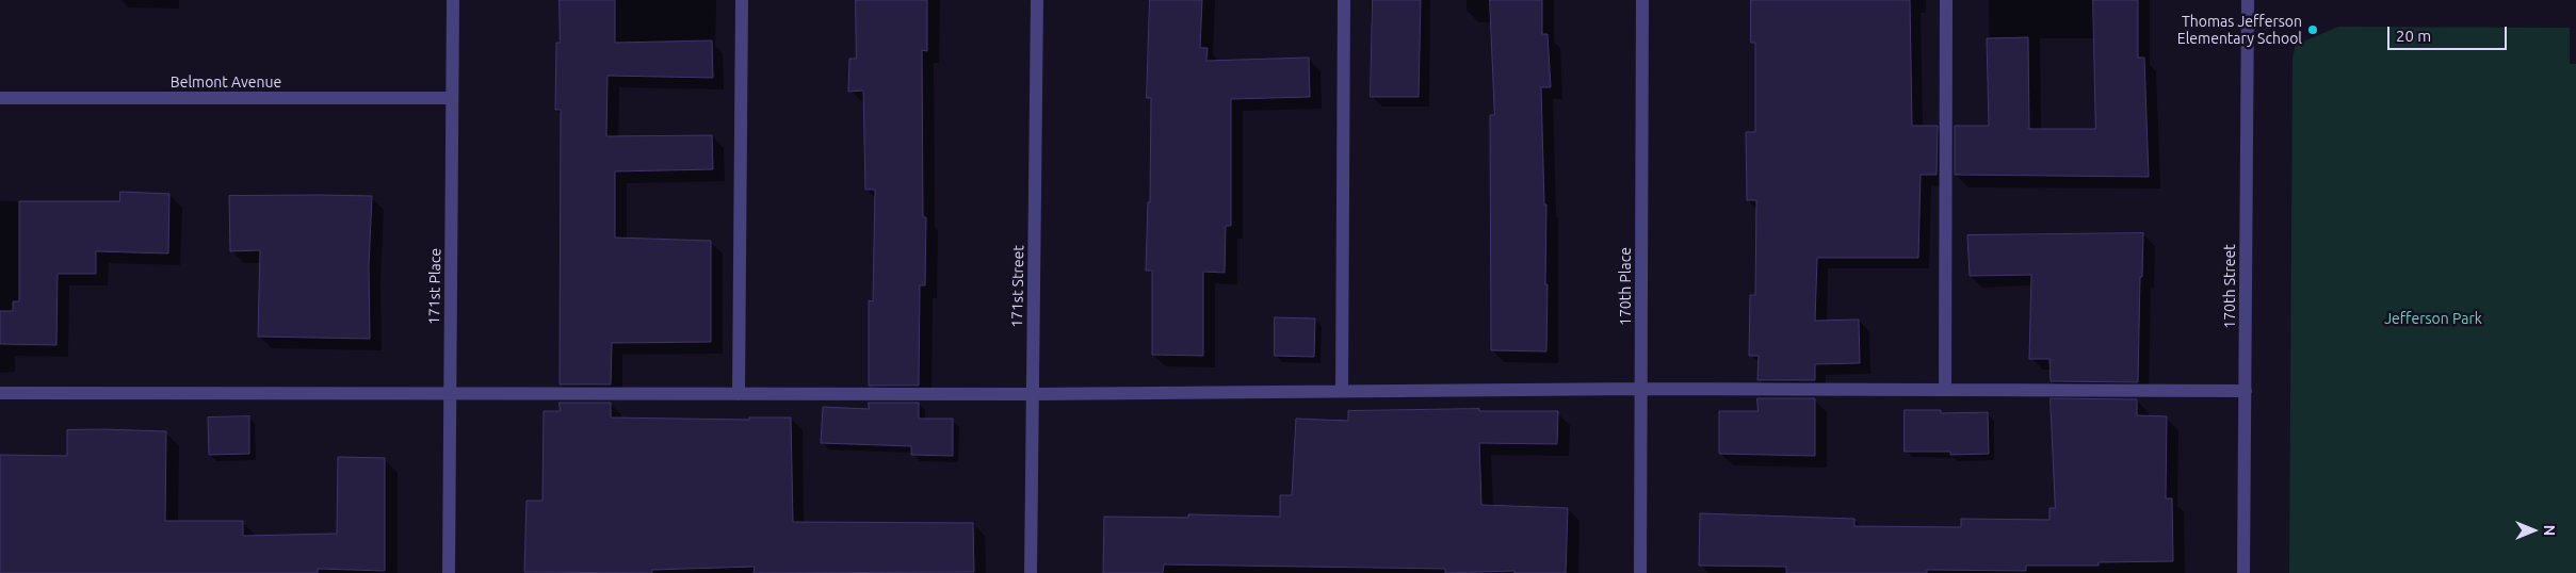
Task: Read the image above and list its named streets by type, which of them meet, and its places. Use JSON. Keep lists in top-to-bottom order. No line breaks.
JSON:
{"streets":{"street":["Belmont Avenue","171st Place","171st Street","170th Place","170th Street"]},"crossings":[["Belmont Avenue","171st Place"]],"parks":["Jefferson Park"],"places":["Thomas Jefferson Elementary School"],"scale_bar":"20 m","north":"right"}
